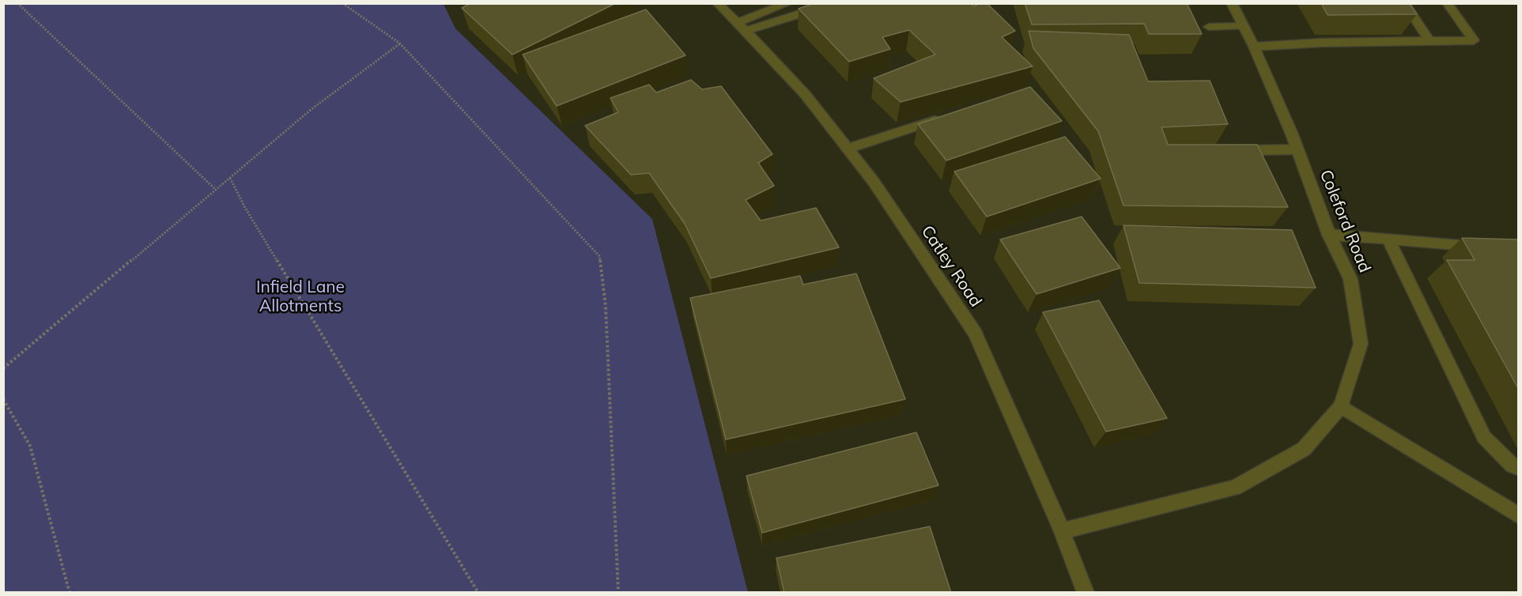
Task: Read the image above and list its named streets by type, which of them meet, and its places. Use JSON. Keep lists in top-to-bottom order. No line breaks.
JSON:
{"streets":{"street":["Coleford Road","Catley Road"]},"crossings":[["Coleford Road","Catley Road"]],"parks":["Infield Lane Allotments"]}
